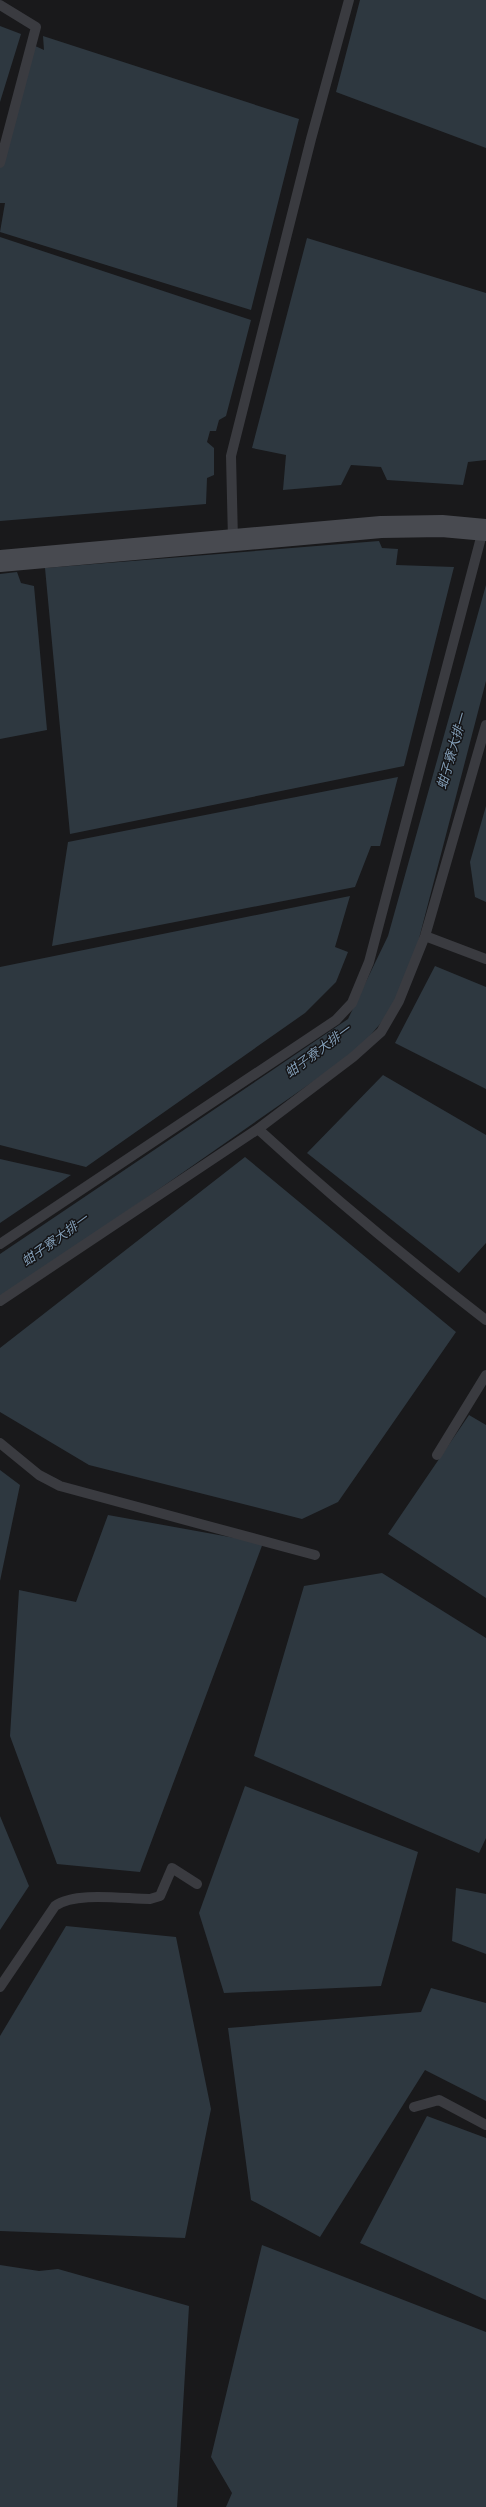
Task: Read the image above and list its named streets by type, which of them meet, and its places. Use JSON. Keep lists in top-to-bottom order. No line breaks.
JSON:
{"water":["蚶子寮大排一"]}
